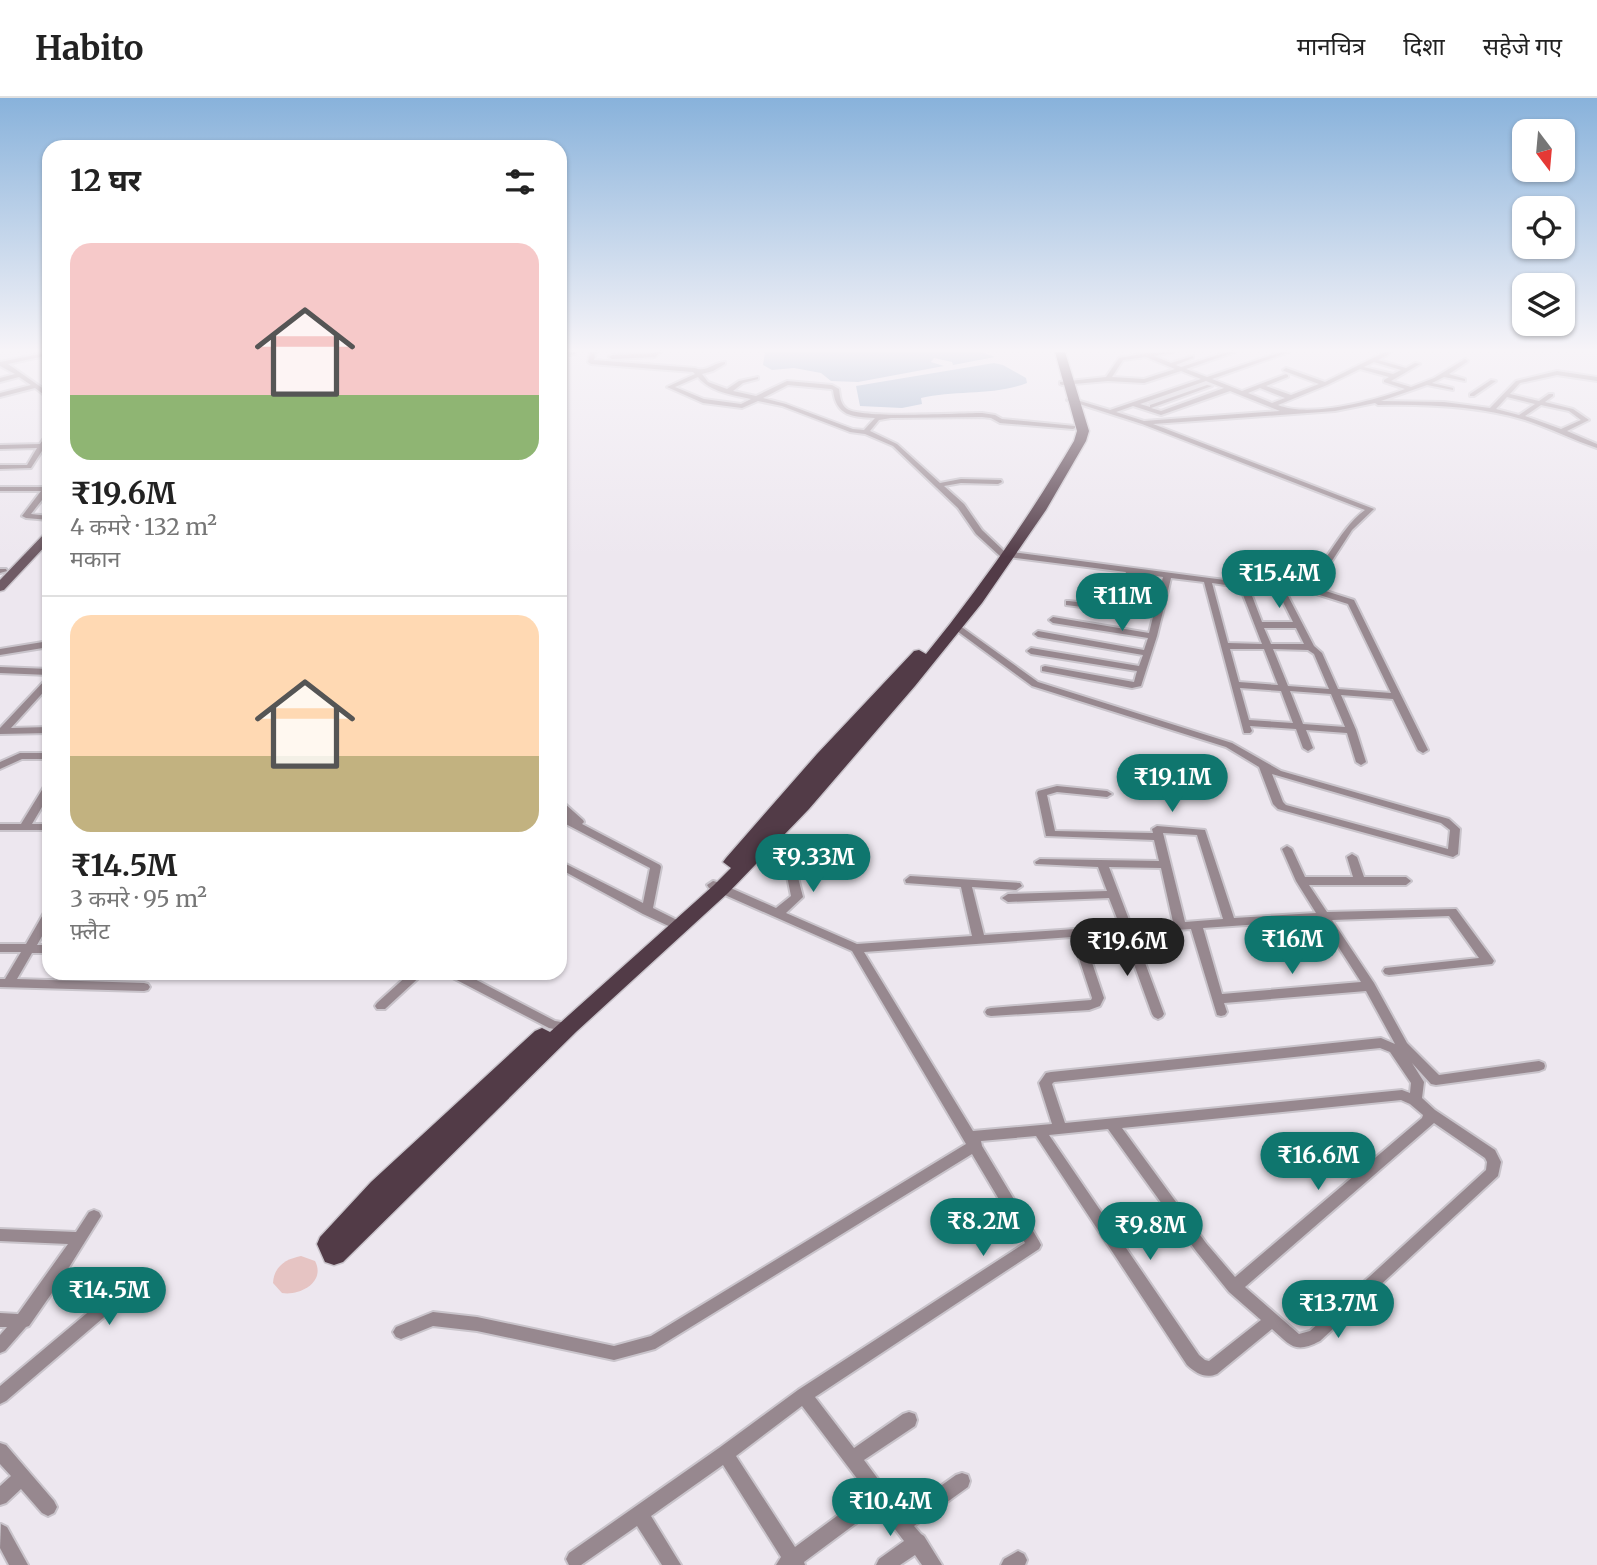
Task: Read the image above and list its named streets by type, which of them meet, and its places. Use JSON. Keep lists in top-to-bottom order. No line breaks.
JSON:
{"north":"bottom","page":{"header":"Habito","nav":["मानचित्र","दिशा","सहेजे गए"],"heading":"12 घर","list":[{"name":"₹19.6M","note":"4 कमरे · 132 m² · मकान"},{"name":"₹14.5M","note":"3 कमरे · 95 m² · फ़्लैट"}],"price":["₹15.4M","₹11M","₹19.1M","₹9.33M","₹16M","₹19.6M","₹16.6M","₹8.2M","₹9.8M","₹14.5M","₹13.7M","₹10.4M"]}}
